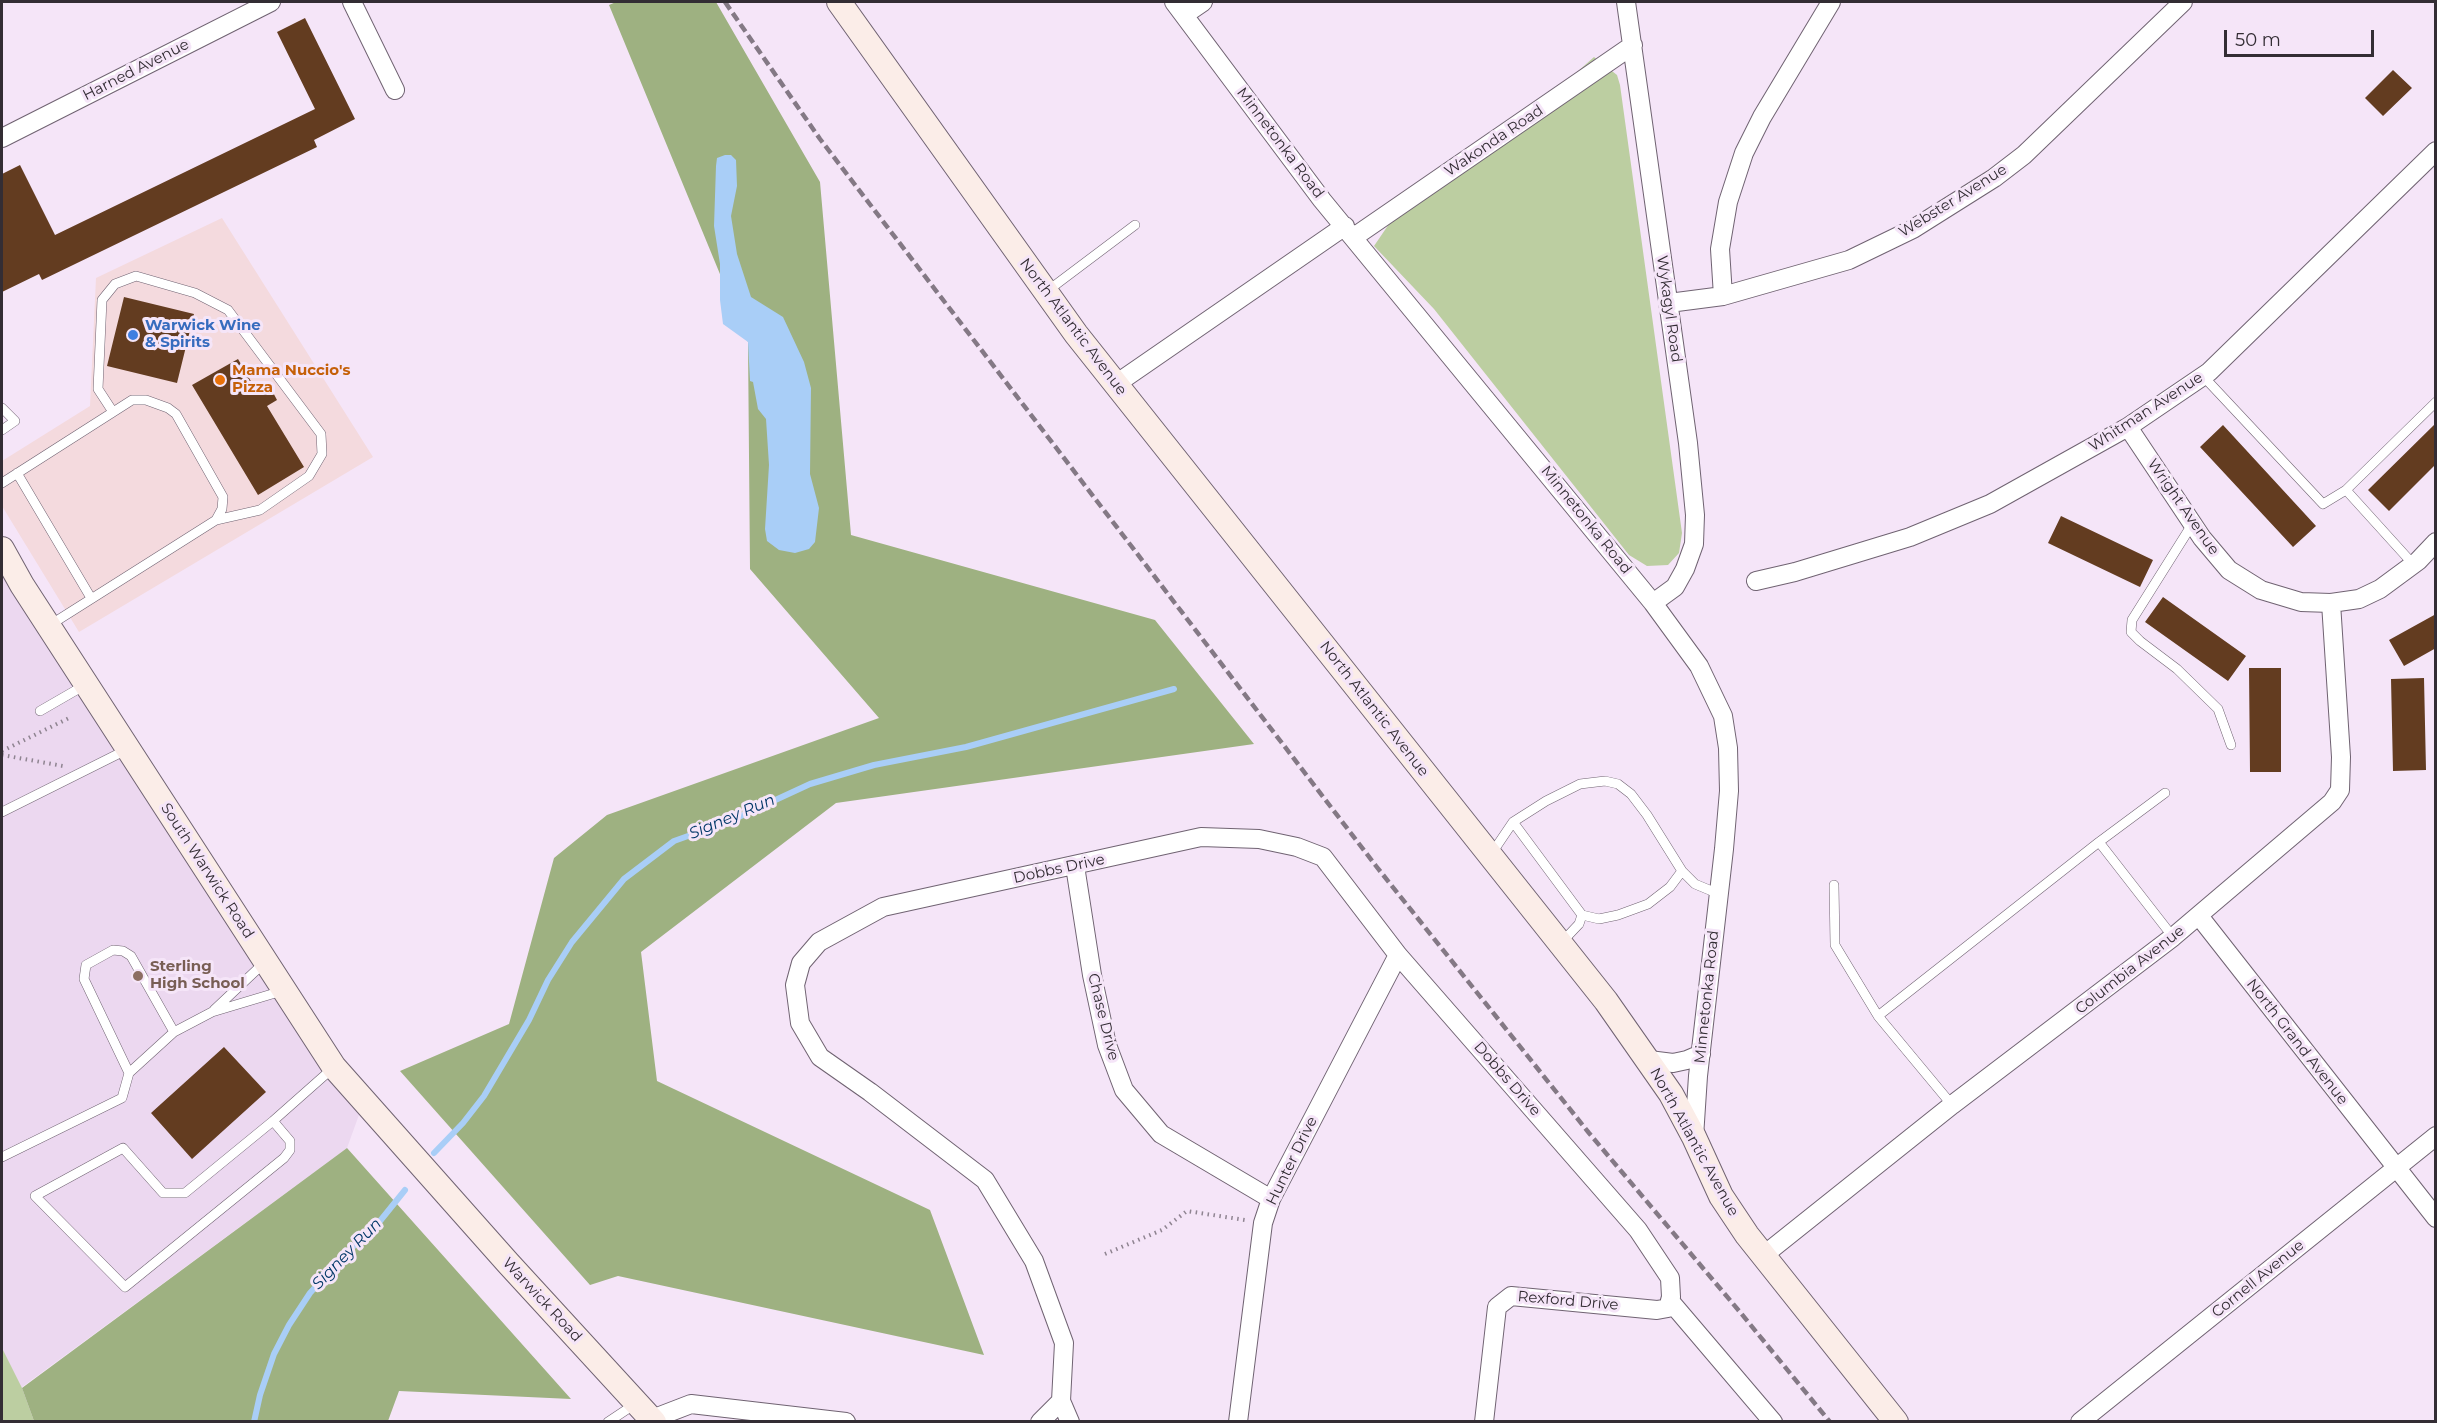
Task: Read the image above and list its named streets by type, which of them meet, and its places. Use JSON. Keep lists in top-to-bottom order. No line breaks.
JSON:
{"streets":{"street":["Harned Avenue","Wakonda Road","Minnetonka Road","Webster Avenue","Wykagyl Road","North Atlantic Avenue","Whitman Avenue","Wright Avenue","Dobbs Drive","South Warwick Road","Columbia Avenue","Chase Drive","North Grand Avenue","Hunter Drive","Cornell Avenue","Warwick Road","Rexford Drive"]},"crossings":[["Wakonda Road","Minnetonka Road"],["Wakonda Road","Wykagyl Road"],["Wakonda Road","North Atlantic Avenue"],["Minnetonka Road","Wykagyl Road"],["Minnetonka Road","North Atlantic Avenue"],["Webster Avenue","Wykagyl Road"],["North Atlantic Avenue","Columbia Avenue"],["Whitman Avenue","Wright Avenue"],["Wright Avenue","Columbia Avenue"],["Dobbs Drive","Chase Drive"],["Dobbs Drive","Hunter Drive"],["Dobbs Drive","Rexford Drive"],["South Warwick Road","Warwick Road"],["Columbia Avenue","North Grand Avenue"],["Chase Drive","Hunter Drive"],["North Grand Avenue","Cornell Avenue"]],"water":["Signey Run"],"places":["Warwick Wine & Spirits","Mama Nuccio's Pizza","Sterling High School"],"scale_bar":"50 m"}
